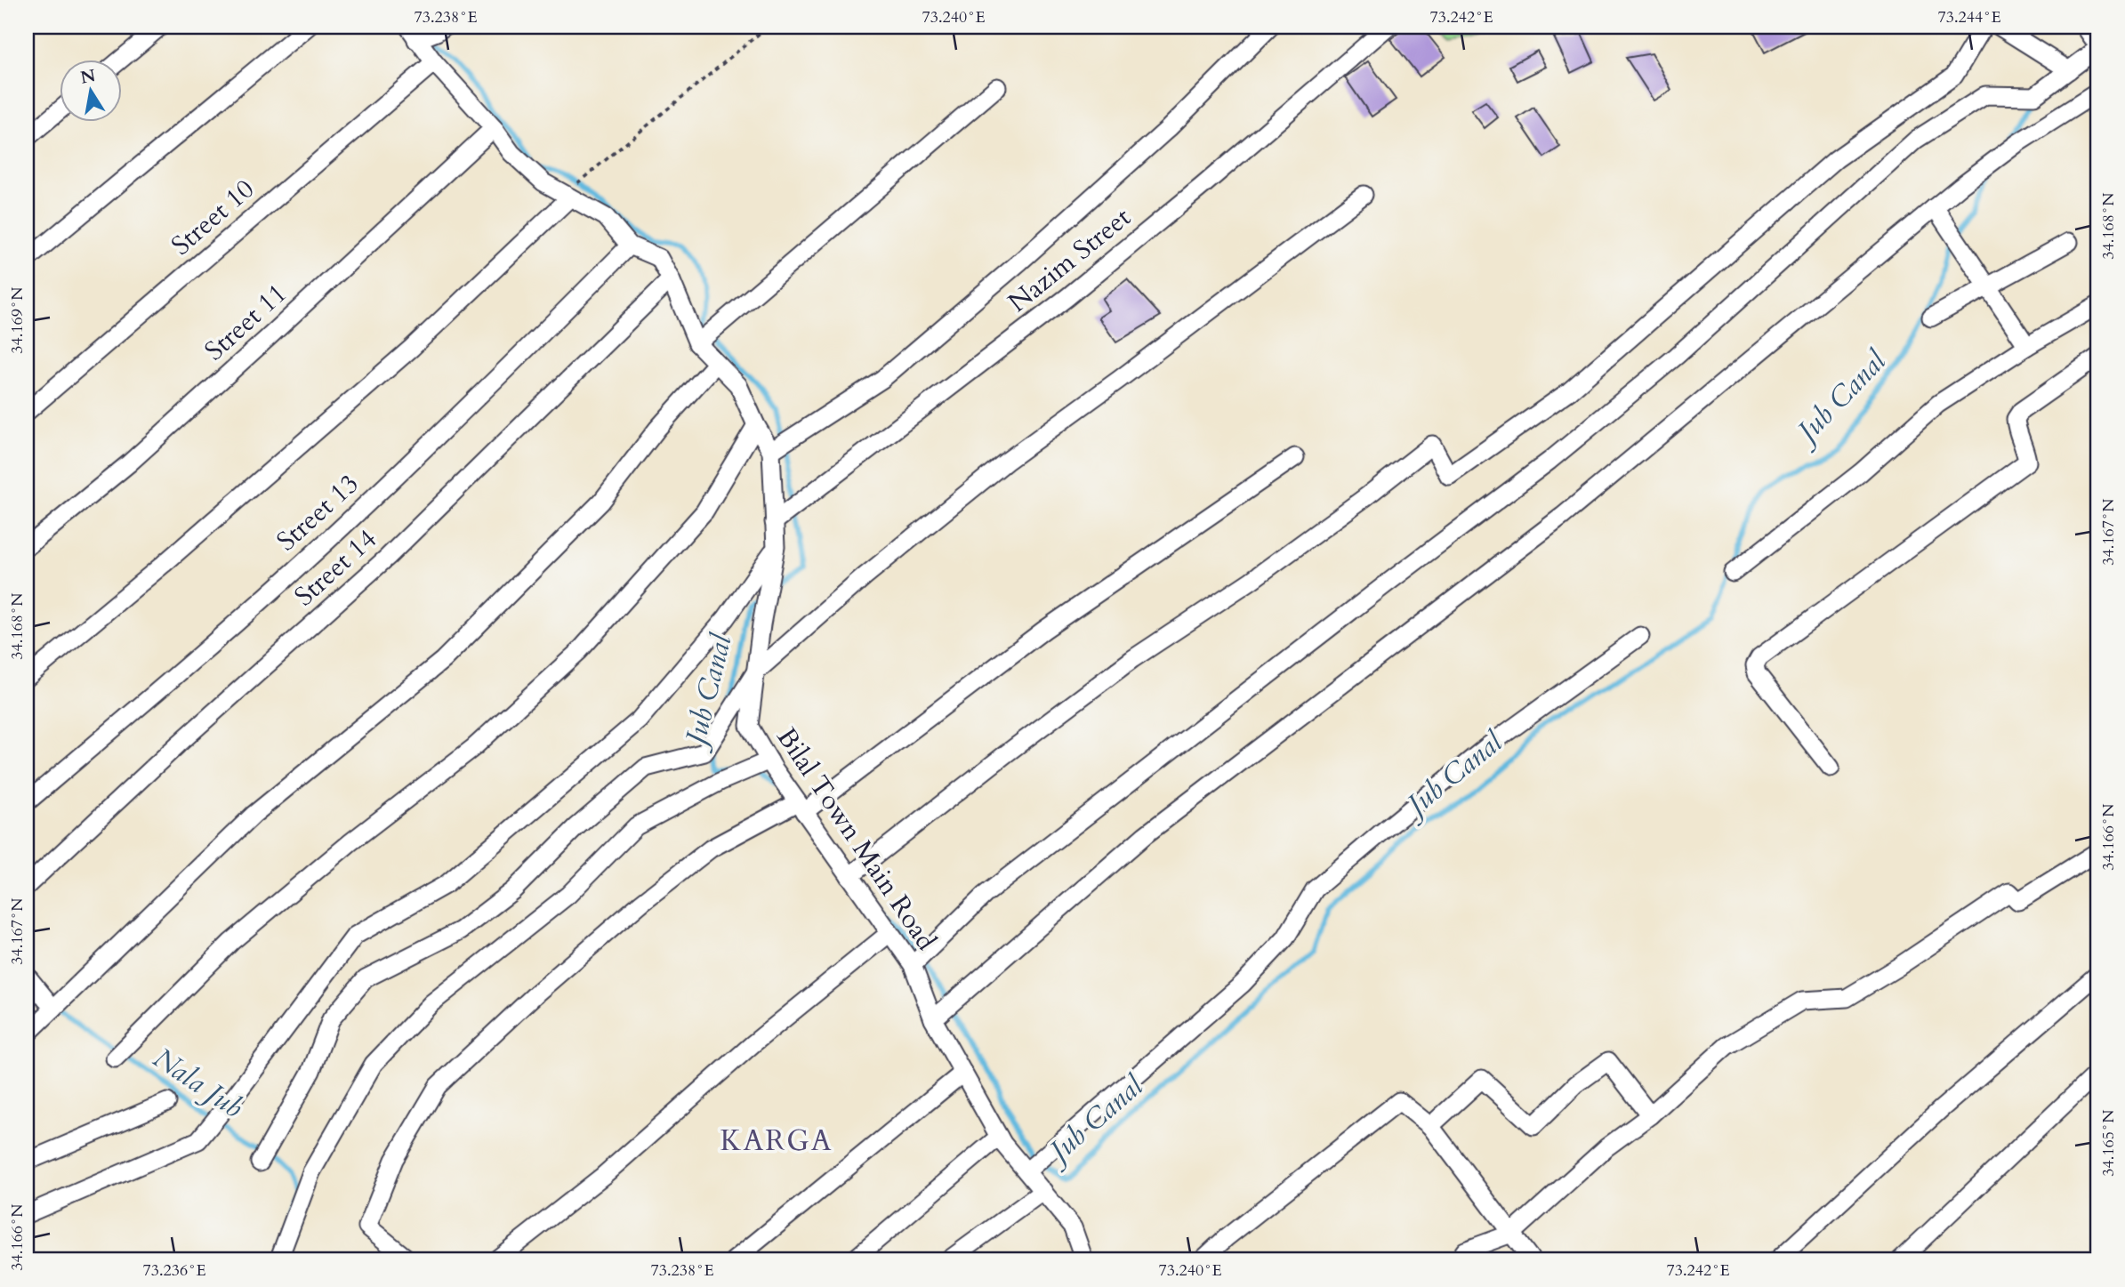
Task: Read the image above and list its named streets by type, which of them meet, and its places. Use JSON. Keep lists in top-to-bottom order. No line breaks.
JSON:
{"streets":{"street":["Street 10","Nazim Street","Street 11","Street 13","Street 14","Bilal Town Main Road"]},"crossings":[["Street 10","Bilal Town Main Road"],["Nazim Street","Bilal Town Main Road"],["Street 11","Bilal Town Main Road"],["Street 13","Bilal Town Main Road"],["Street 14","Bilal Town Main Road"]],"districts":["KARGA"],"water":["Jub Canal","Nala Jub"],"north":"top","coordinates":["73.238°E","73.240°E","73.242°E","73.244°E","34.168°N","34.169°N","34.167°N","34.166°N","34.165°N","73.236°E"]}
